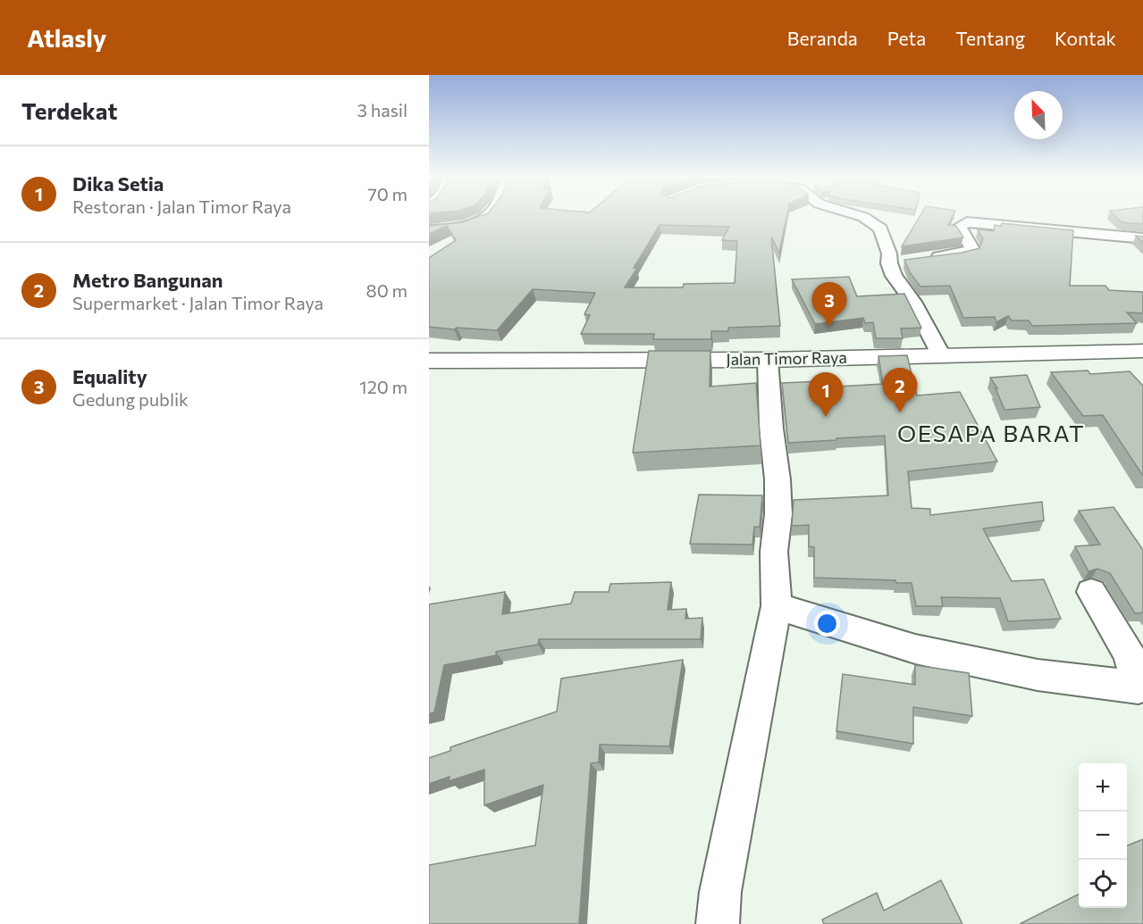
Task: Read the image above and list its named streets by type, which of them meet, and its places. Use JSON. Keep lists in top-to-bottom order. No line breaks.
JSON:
{"streets":{"highway":["Jalan Timor Raya"]},"districts":["OESAPA BARAT"],"north":"top left","page":{"header":"Atlasly","nav":["Beranda","Peta","Tentang","Kontak"],"heading":["Terdekat","3 hasil"],"list":[{"mark":"1","name":"Dika Setia","note":"Restoran · Jalan Timor Raya","value":"70 m"},{"mark":"2","name":"Metro Bangunan","note":"Supermarket · Jalan Timor Raya","value":"80 m"},{"mark":"3","name":"Equality","note":"Gedung publik","value":"120 m"}],"pins":["3","2","1"],"map_buttons":["+","−"]}}
